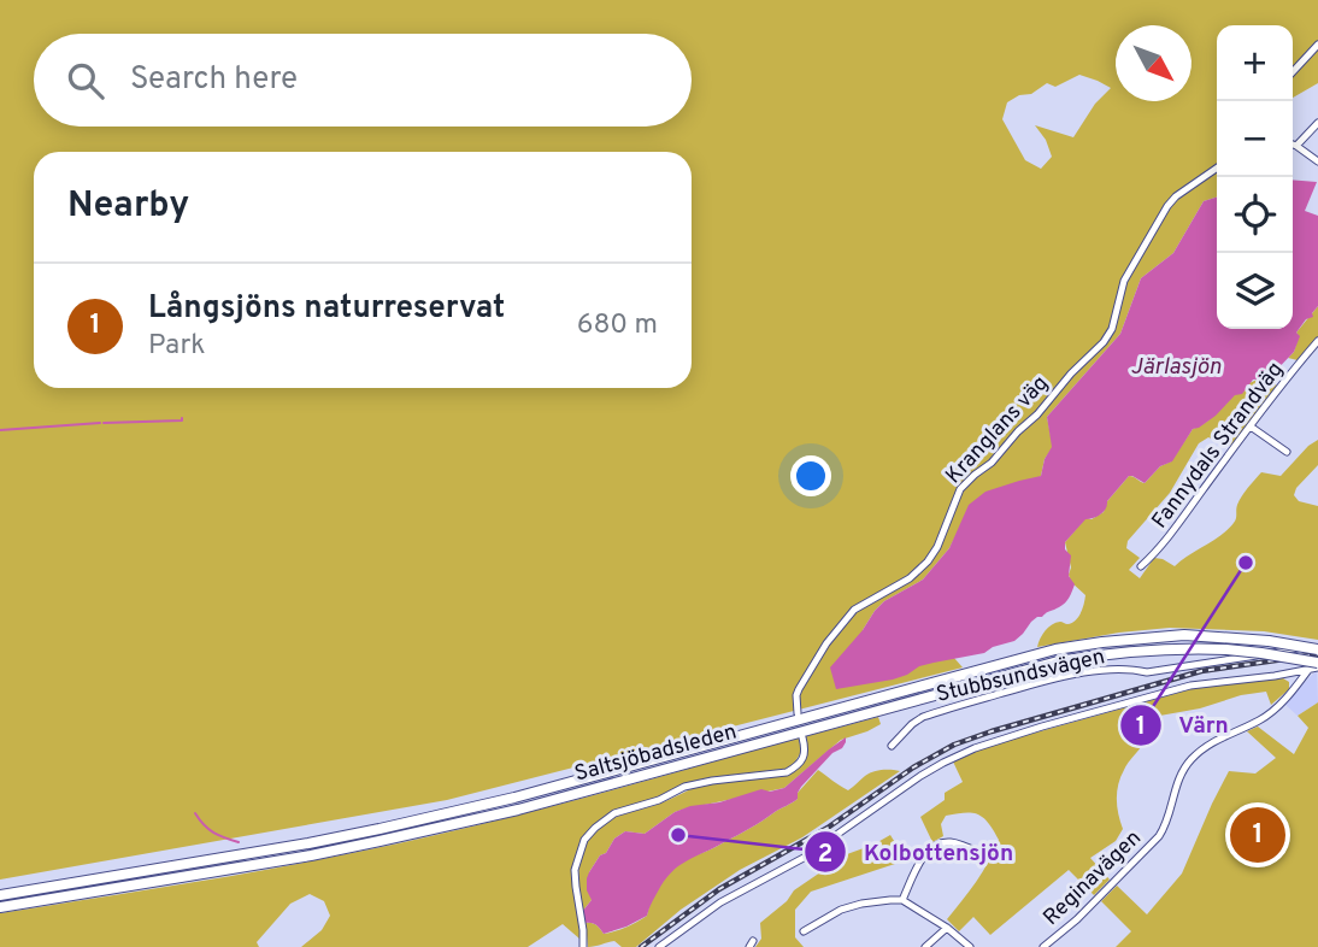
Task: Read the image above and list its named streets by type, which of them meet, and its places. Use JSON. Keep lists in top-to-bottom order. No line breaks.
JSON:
{"streets":{"highway":["Saltsjöbadsleden"],"street":["Kranglans väg","Fannydals Strandväg","Stubbsundsvägen","Reginavägen"]},"crossings":[["Stubbsundsvägen","Saltsjöbadsleden"]],"water":["Järlasjön"],"places":["Värn","Kolbottensjön"],"north":"bottom right","page":{"map_buttons":["+","−"],"search":"Search here","heading":"Nearby","list":[{"mark":"1","name":"Långsjöns naturreservat","note":"Park","value":"680 m"}],"pins":"1"}}
